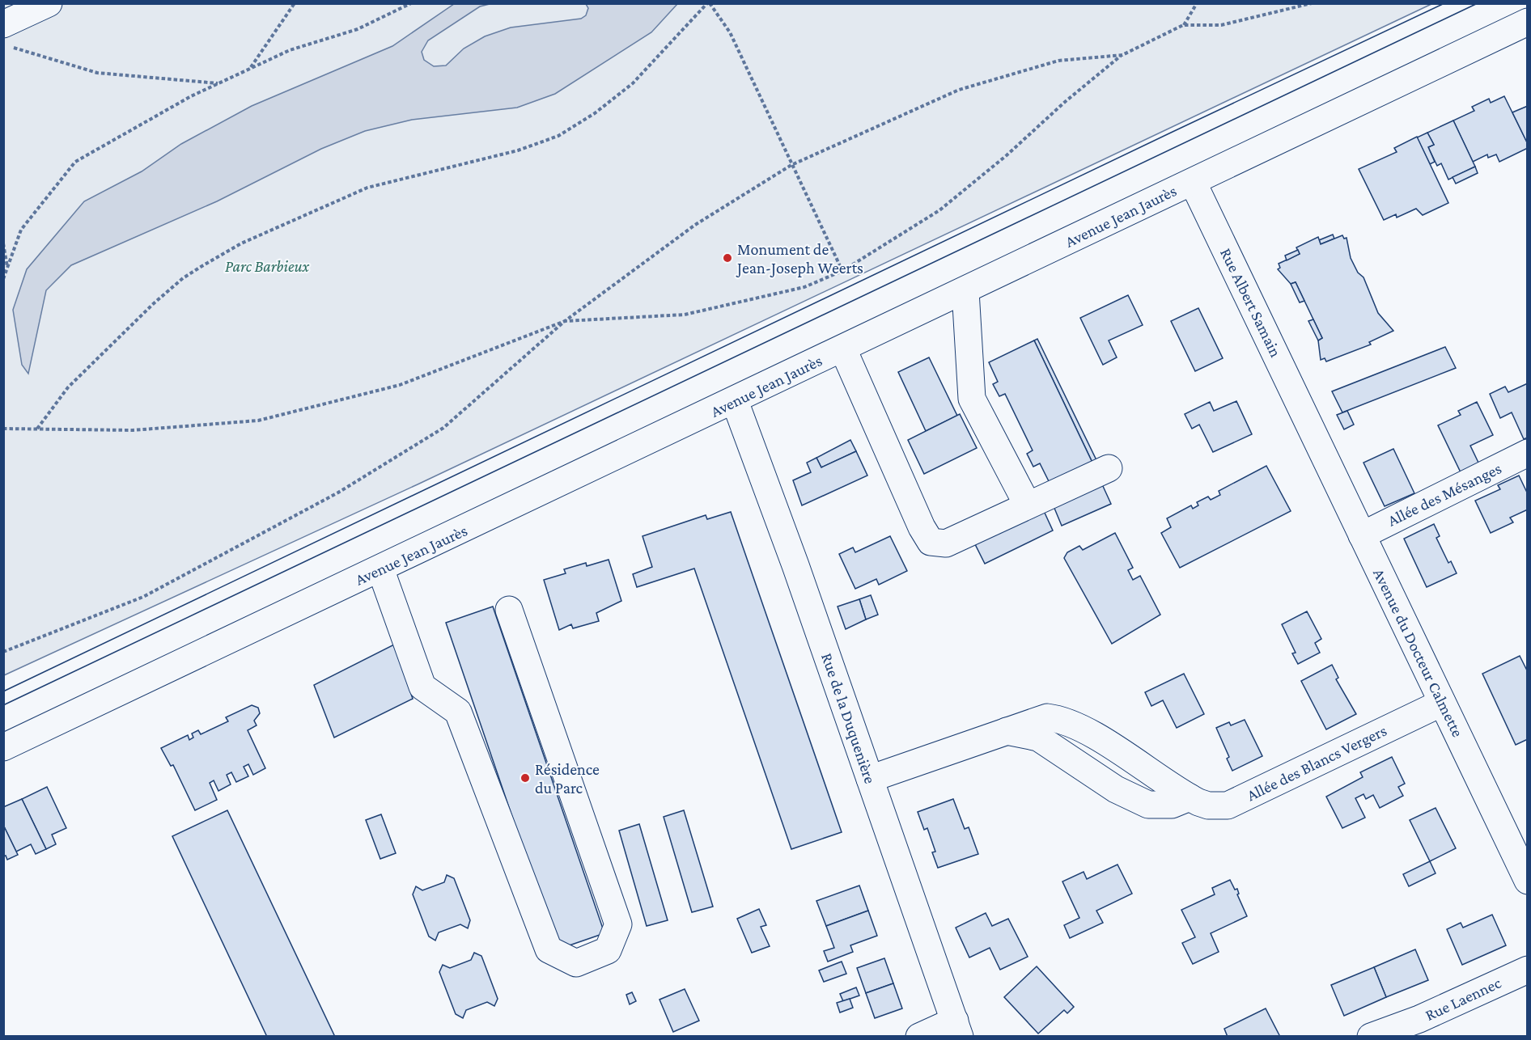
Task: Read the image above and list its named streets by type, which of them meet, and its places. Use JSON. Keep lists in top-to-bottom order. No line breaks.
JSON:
{"streets":{"street":["Avenue Jean Jaurès","Rue Albert Samain","Allée des Mésanges","Avenue du Docteur Calmette","Rue de la Duquenière","Allée des Blancs Vergers","Rue Laennec"]},"crossings":[["Avenue Jean Jaurès","Rue Albert Samain"],["Avenue Jean Jaurès","Rue de la Duquenière"],["Rue Albert Samain","Avenue du Docteur Calmette"],["Allée des Mésanges","Avenue du Docteur Calmette"],["Avenue du Docteur Calmette","Allée des Blancs Vergers"],["Rue de la Duquenière","Allée des Blancs Vergers"]],"parks":["Parc Barbieux"],"places":["Monument de Jean-Joseph Weerts","Résidence du Parc"]}
